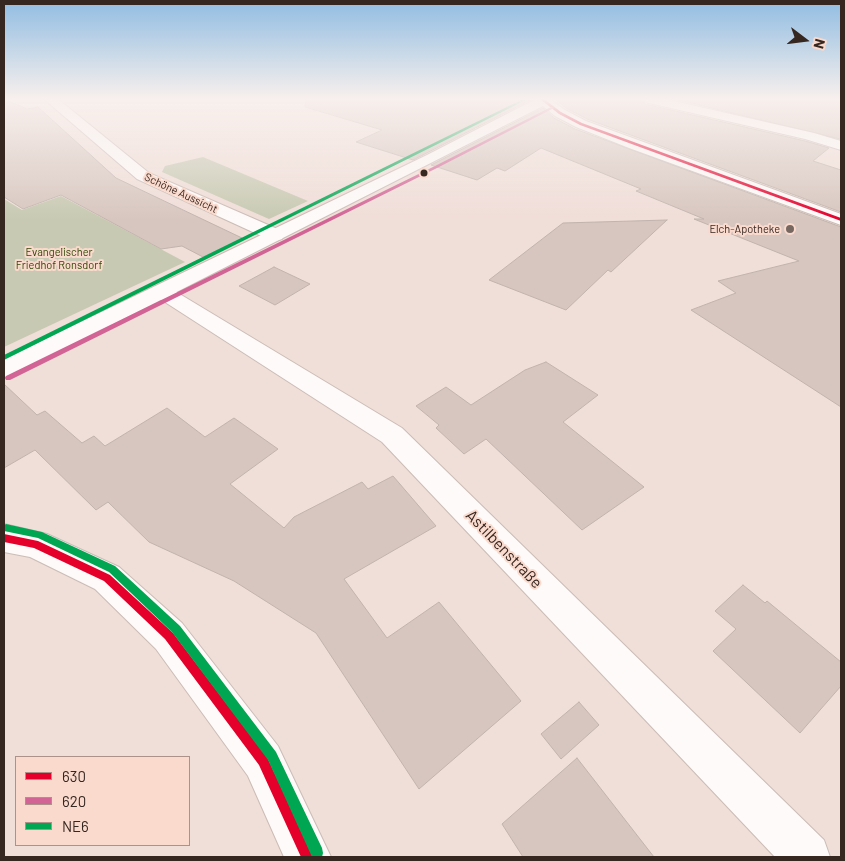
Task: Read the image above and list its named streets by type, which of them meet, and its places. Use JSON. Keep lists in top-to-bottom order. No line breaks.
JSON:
{"streets":{"street":["Schöne Aussicht","Astilbenstraße"]},"parks":["Evangelischer Friedhof Ronsdorf"],"places":["Elch-Apotheke"],"lines":["transit line 630","transit line 620","transit line NE6"],"legend":["630","620","NE6"],"north":"right"}
